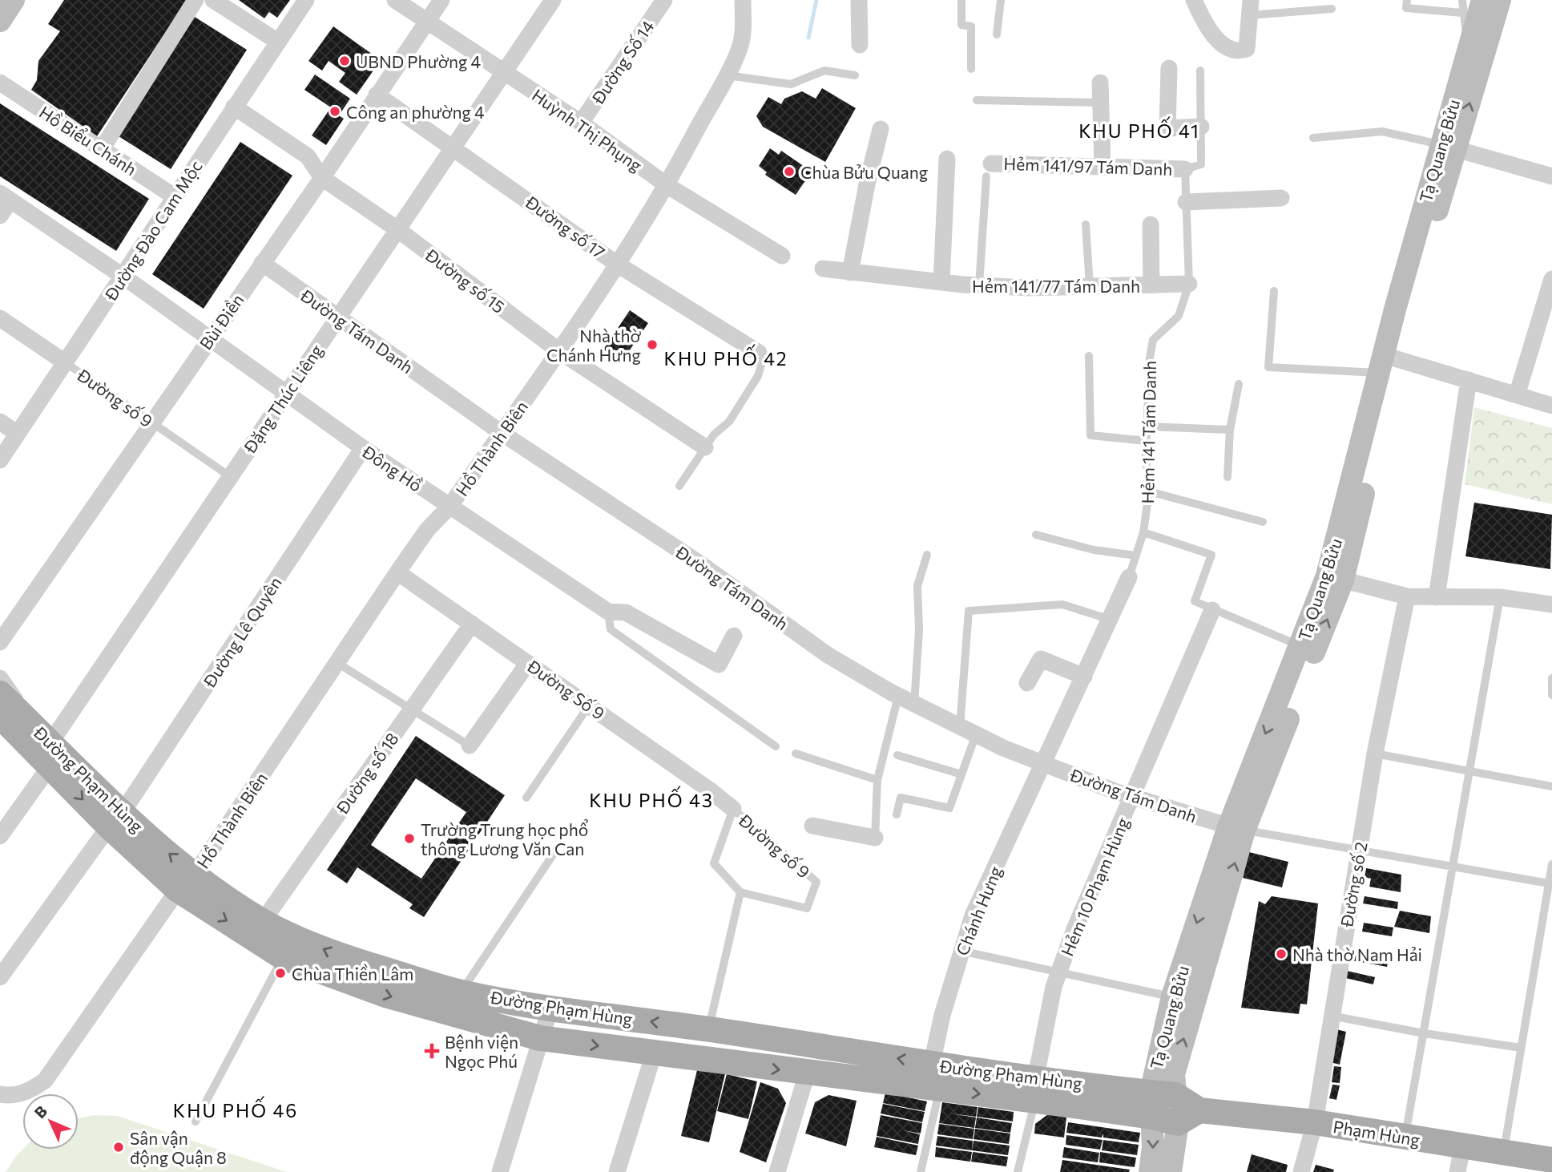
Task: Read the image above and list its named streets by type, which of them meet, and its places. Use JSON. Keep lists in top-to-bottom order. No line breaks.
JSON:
{"streets":{"main road":["Tạ Quang Bửu","Đường Phạm Hùng","Phạm Hùng"],"street":["Đường Số 14","Huỳnh Thị Phụng","Hồ Biểu Chánh","Hẻm 141/97 Tám Danh","Đường số 17","Đường Đào Cam Mộc","Đường số 15","Hẻm 141/77 Tám Danh","Bùi Điền","Đường Tám Danh","Đường số 9","Đặng Thúc Liêng","Hẻm 141 Tám Danh","Hồ Thành Biên","Đông Hồ","Đường Lê Quyên","Đường Số 9","Đường số 18","Đường số 2","Hẻm 10 Phạm Hùng","Chánh Hưng"]},"crossings":[["Đường Số 14","Huỳnh Thị Phụng"],["Huỳnh Thị Phụng","Bùi Điền"],["Huỳnh Thị Phụng","Đặng Thúc Liêng"],["Huỳnh Thị Phụng","Hồ Thành Biên"],["Hồ Biểu Chánh","Đường Đào Cam Mộc"],["Tạ Quang Bửu","Đường Tám Danh"],["Tạ Quang Bửu","Đường Phạm Hùng"],["Tạ Quang Bửu","Phạm Hùng"],["Hẻm 141/97 Tám Danh","Hẻm 141 Tám Danh"],["Đường số 17","Bùi Điền"],["Đường số 17","Đặng Thúc Liêng"],["Đường số 17","Hồ Thành Biên"],["Đường Đào Cam Mộc","Đường số 15"],["Đường Đào Cam Mộc","Đường số 9"],["Đường Đào Cam Mộc","Đông Hồ"],["Đường số 15","Bùi Điền"],["Đường số 15","Đặng Thúc Liêng"],["Đường số 15","Hồ Thành Biên"],["Hẻm 141/77 Tám Danh","Hẻm 141 Tám Danh"],["Bùi Điền","Đường Tám Danh"],["Bùi Điền","Đường số 9"],["Bùi Điền","Đông Hồ"],["Đường Tám Danh","Đặng Thúc Liêng"],["Đường Tám Danh","Hẻm 141 Tám Danh"],["Đường Tám Danh","Hồ Thành Biên"],["Đường Tám Danh","Hẻm 10 Phạm Hùng"],["Đường Tám Danh","Chánh Hưng"],["Đường số 9","Đặng Thúc Liêng"],["Đường số 9","Đường Số 9"],["Đặng Thúc Liêng","Đông Hồ"],["Đặng Thúc Liêng","Đường Phạm Hùng"],["Hẻm 141 Tám Danh","Chánh Hưng"],["Hồ Thành Biên","Đông Hồ"],["Hồ Thành Biên","Đường Số 9"],["Hồ Thành Biên","Đường Phạm Hùng"],["Đông Hồ","Đường Lê Quyên"],["Đường Lê Quyên","Đường Phạm Hùng"],["Đường Số 9","Đường số 18"],["Đường số 18","Đường Phạm Hùng"],["Đường Phạm Hùng","Hẻm 10 Phạm Hùng"],["Đường Phạm Hùng","Chánh Hưng"],["Đường Phạm Hùng","Phạm Hùng"],["Đường số 2","Phạm Hùng"]],"districts":["KHU PHỐ 41","KHU PHỐ 42","KHU PHỐ 43","KHU PHỐ 46"],"places":{"other":["UBND Phường 4","Công an phường 4","Chùa Bửu Quang","Nhà thờ Chánh Hưng","Trường Trung học phổ thông Lương Văn Can","Nhà thờ Nam Hải","Chùa Thiền Lâm","Sân vận động Quận 8"],"health":["Bệnh viện Ngọc Phú"]},"north":"top left"}
